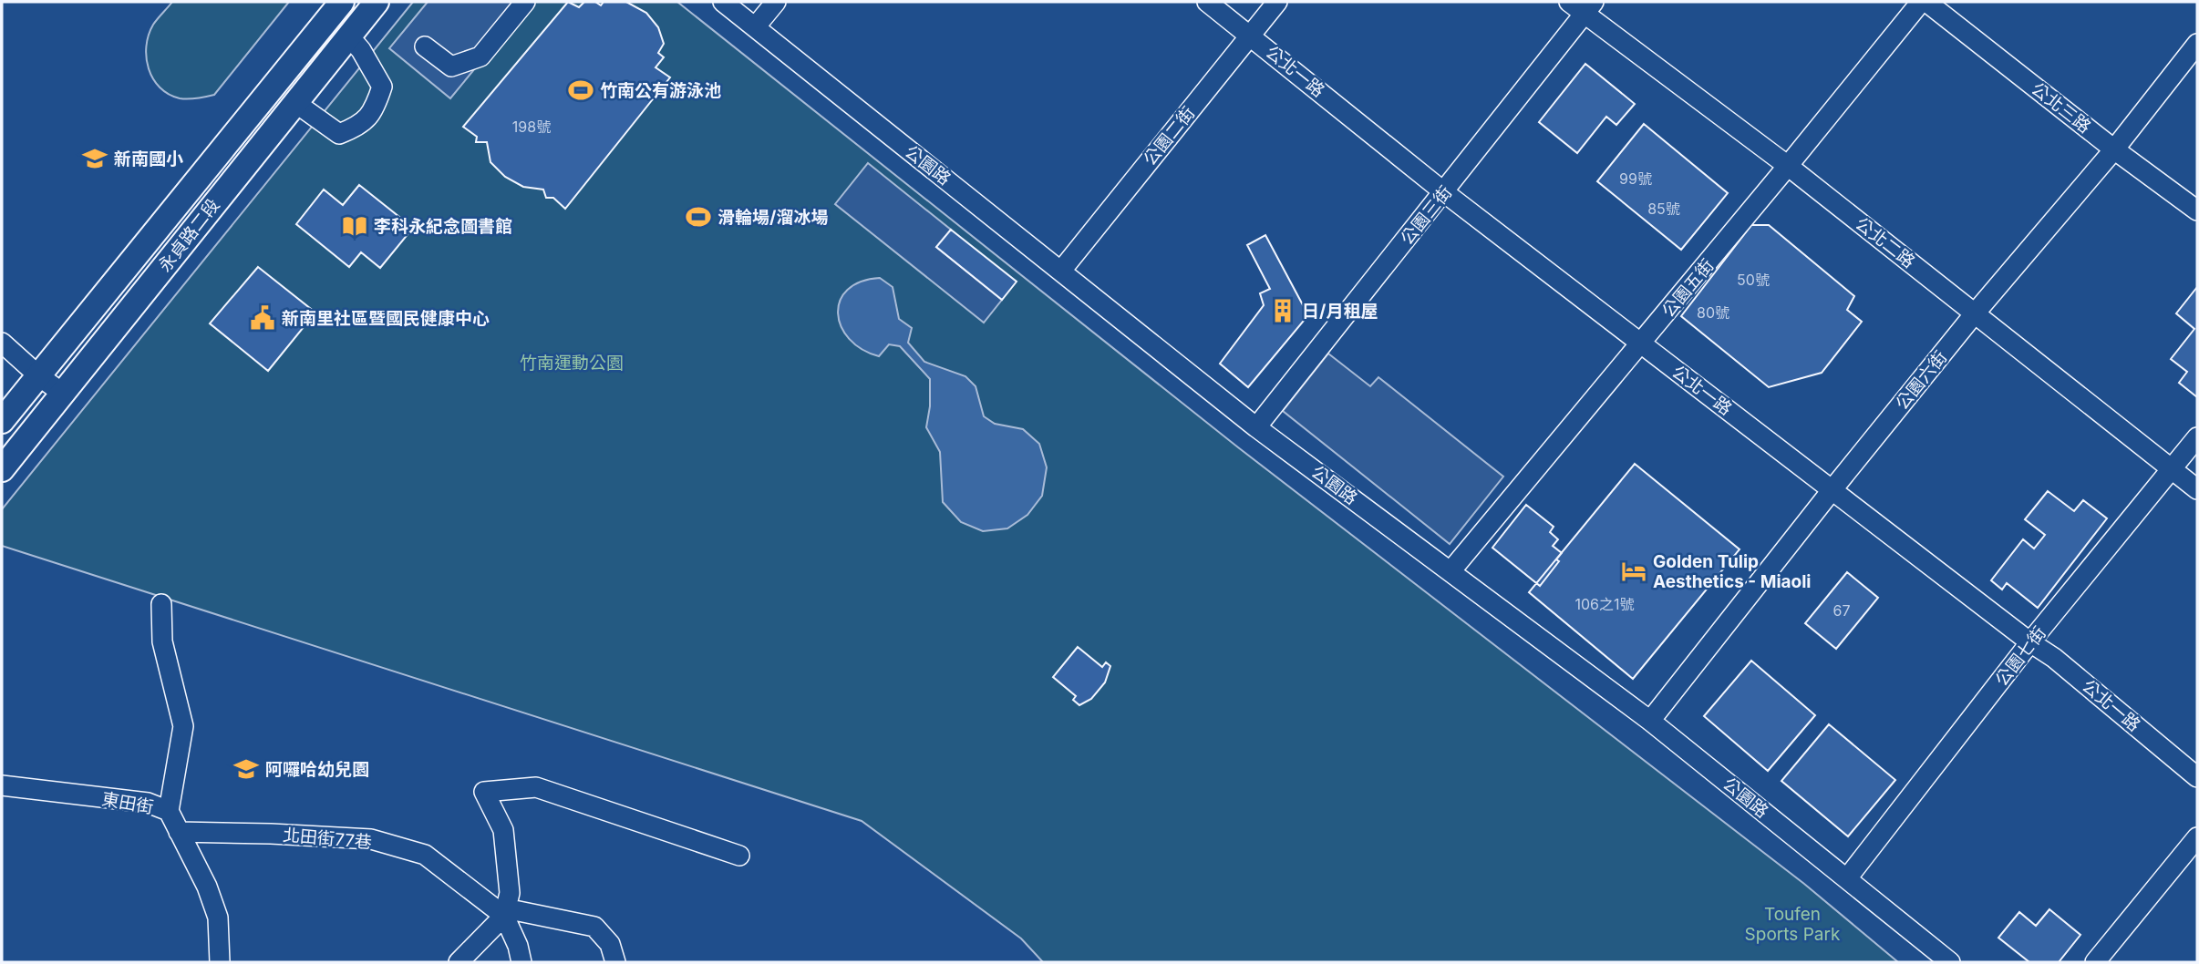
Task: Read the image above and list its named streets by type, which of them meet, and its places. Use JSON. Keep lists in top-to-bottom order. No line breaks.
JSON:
{"streets":{"main road":["永貞路二段"],"street":["公北一路","公北三路","公園二街","公園路","公園三街","公北二路","公園五街","公園六街","公園七街","東田街","北田街77巷"]},"crossings":[["公北一路","公園二街"],["公北一路","公園三街"],["公北一路","公園五街"],["公北一路","公園六街"],["公北一路","公園七街"],["公北三路","公園六街"],["公園二街","公園路"],["公園路","公園三街"],["公園路","公園五街"],["公園路","公園六街"],["公園路","公園七街"],["公園三街","公北二路"],["公北二路","公園五街"],["公北二路","公園六街"],["公北二路","公園七街"],["東田街","北田街77巷"]],"parks":["竹南運動公園","Toufen Sports Park"],"places":{"sports":["竹南公有游泳池","滑輪場/溜冰場"],"school or university":["新南國小","阿囉哈幼兒園"],"library":["李科永紀念圖書館"],"building":["日/月租屋"],"public building":["新南里社區暨國民健康中心"],"hotel":["Golden Tulip Aesthetics - Miaoli"]},"house_numbers":["198號","99號","85號","50號","80號","106之1號","67"]}
